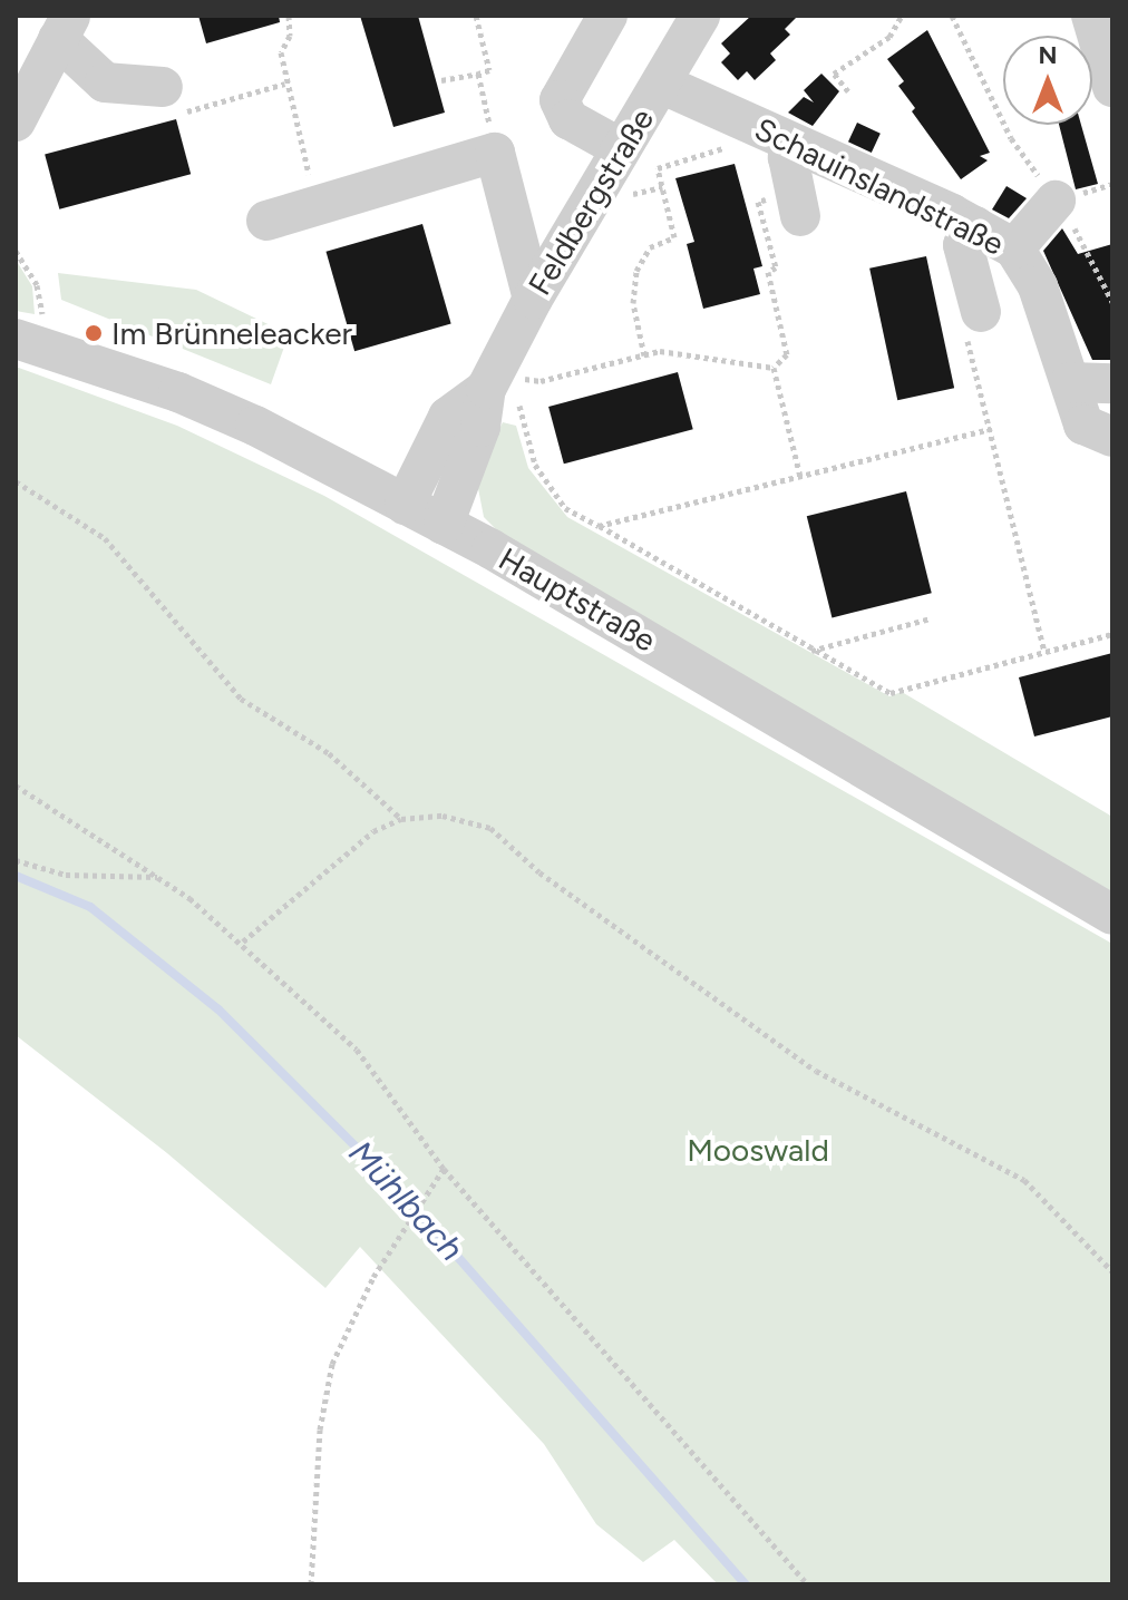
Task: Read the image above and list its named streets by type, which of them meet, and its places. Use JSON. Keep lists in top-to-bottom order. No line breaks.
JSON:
{"streets":{"street":["Schauinslandstraße","Feldbergstraße","Hauptstraße"]},"crossings":[["Schauinslandstraße","Feldbergstraße"],["Feldbergstraße","Hauptstraße"]],"water":["Mühlbach"],"parks":["Mooswald"],"places":["Im Brünneleacker"],"north":"top"}
